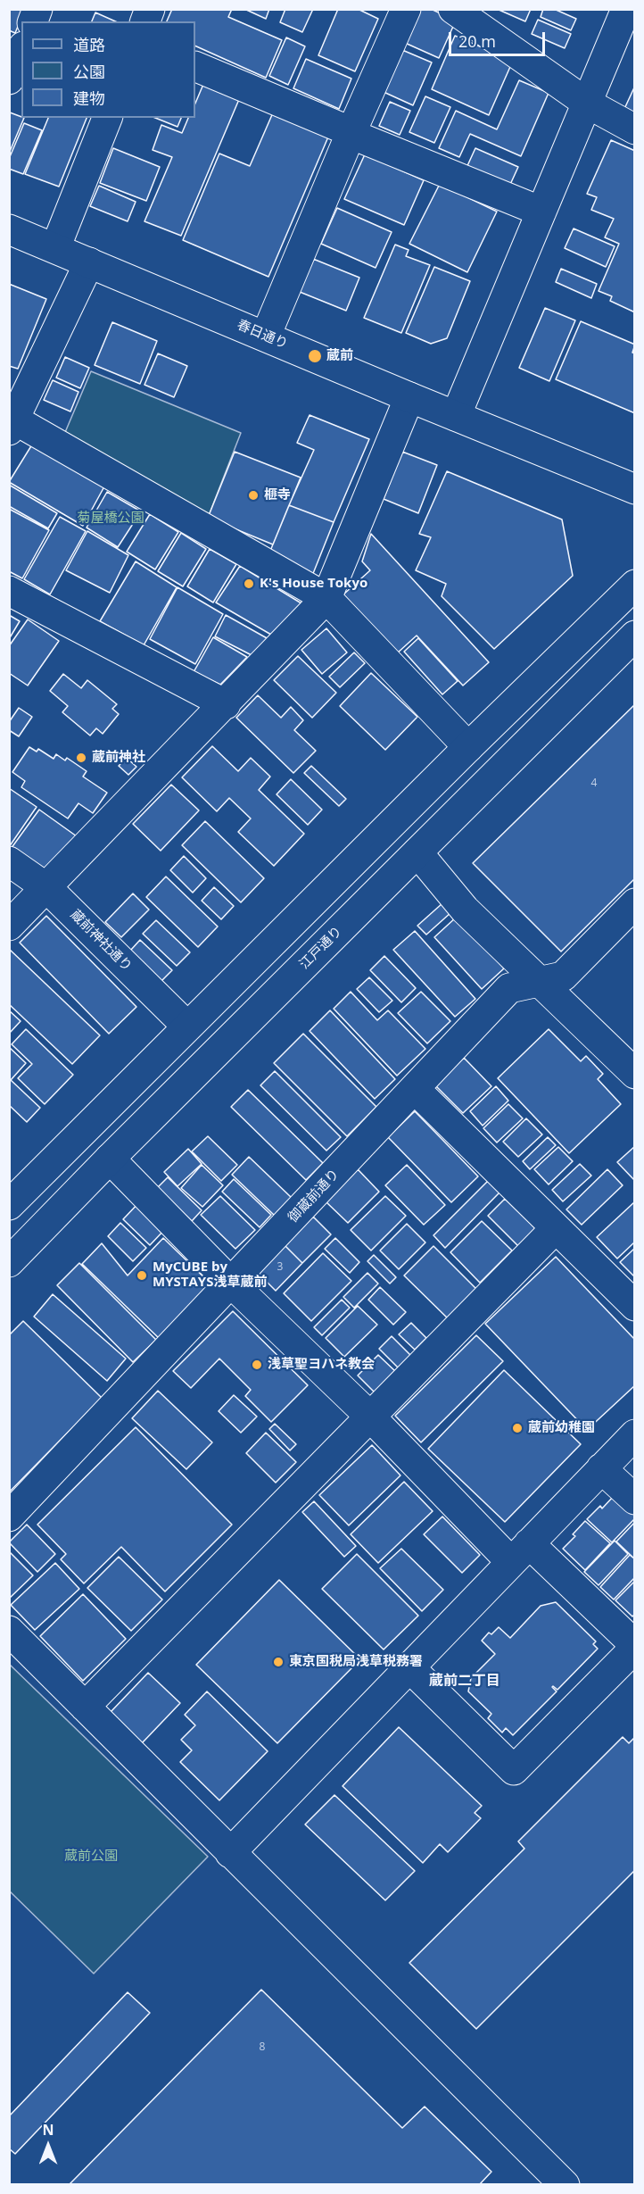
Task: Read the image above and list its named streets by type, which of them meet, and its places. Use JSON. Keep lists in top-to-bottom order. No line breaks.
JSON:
{"streets":{"main road":["春日通り","蔵前神社通り","江戸通り","御蔵前通り"]},"districts":["蔵前二丁目"],"parks":["菊屋橋公園","蔵前公園"],"places":["蔵前","榧寺","K's House Tokyo","蔵前神社","MyCUBE by MYSTAYS浅草蔵前","浅草聖ヨハネ教会","蔵前幼稚園","東京国税局浅草税務署"],"house_numbers":["4","3","8"],"legend":["道路","公園","建物"],"scale_bar":"20 m","north":"top"}
